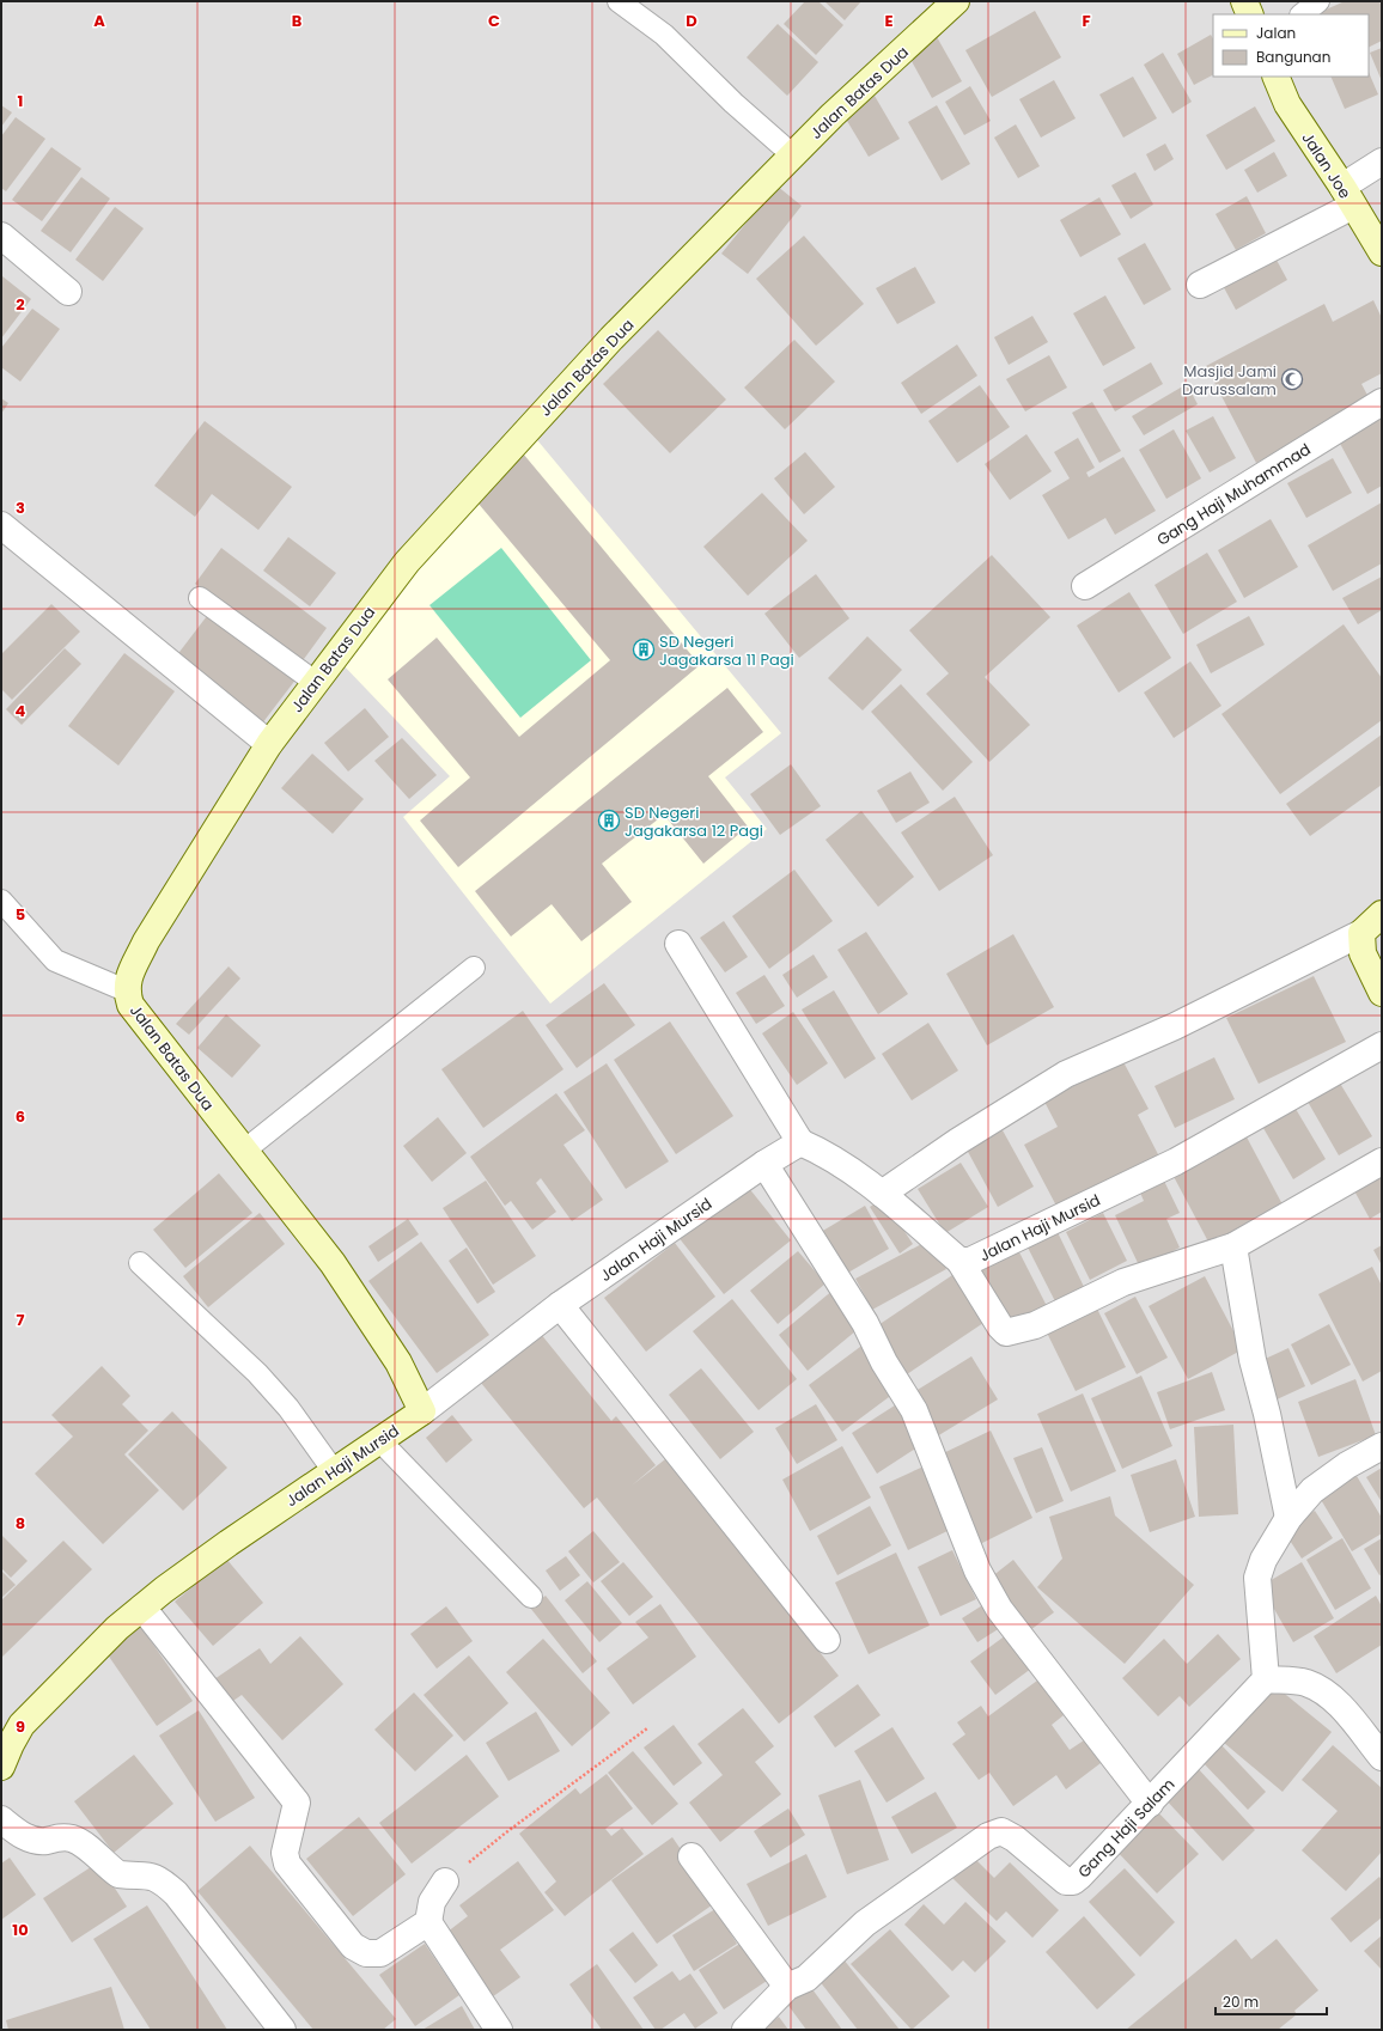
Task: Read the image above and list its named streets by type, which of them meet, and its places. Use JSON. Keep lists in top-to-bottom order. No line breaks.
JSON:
{"streets":{"street":["Jalan Batas Dua","Jalan Joe","Gang Haji Muhammad","Jalan Haji Mursid","Gang Haji Salam"]},"crossings":[["Jalan Batas Dua","Jalan Haji Mursid"]],"places":{"mosque":["Masjid Jami Darussalam"],"building":["SD Negeri Jagakarsa 11 Pagi","SD Negeri Jagakarsa 12 Pagi"]},"legend":["Jalan","Bangunan"],"scale_bar":"20 m","grid":{"columns":["A","B","C","D","E","F"],"rows":["1","2","3","4","5","6","7","8","9","10"]}}
